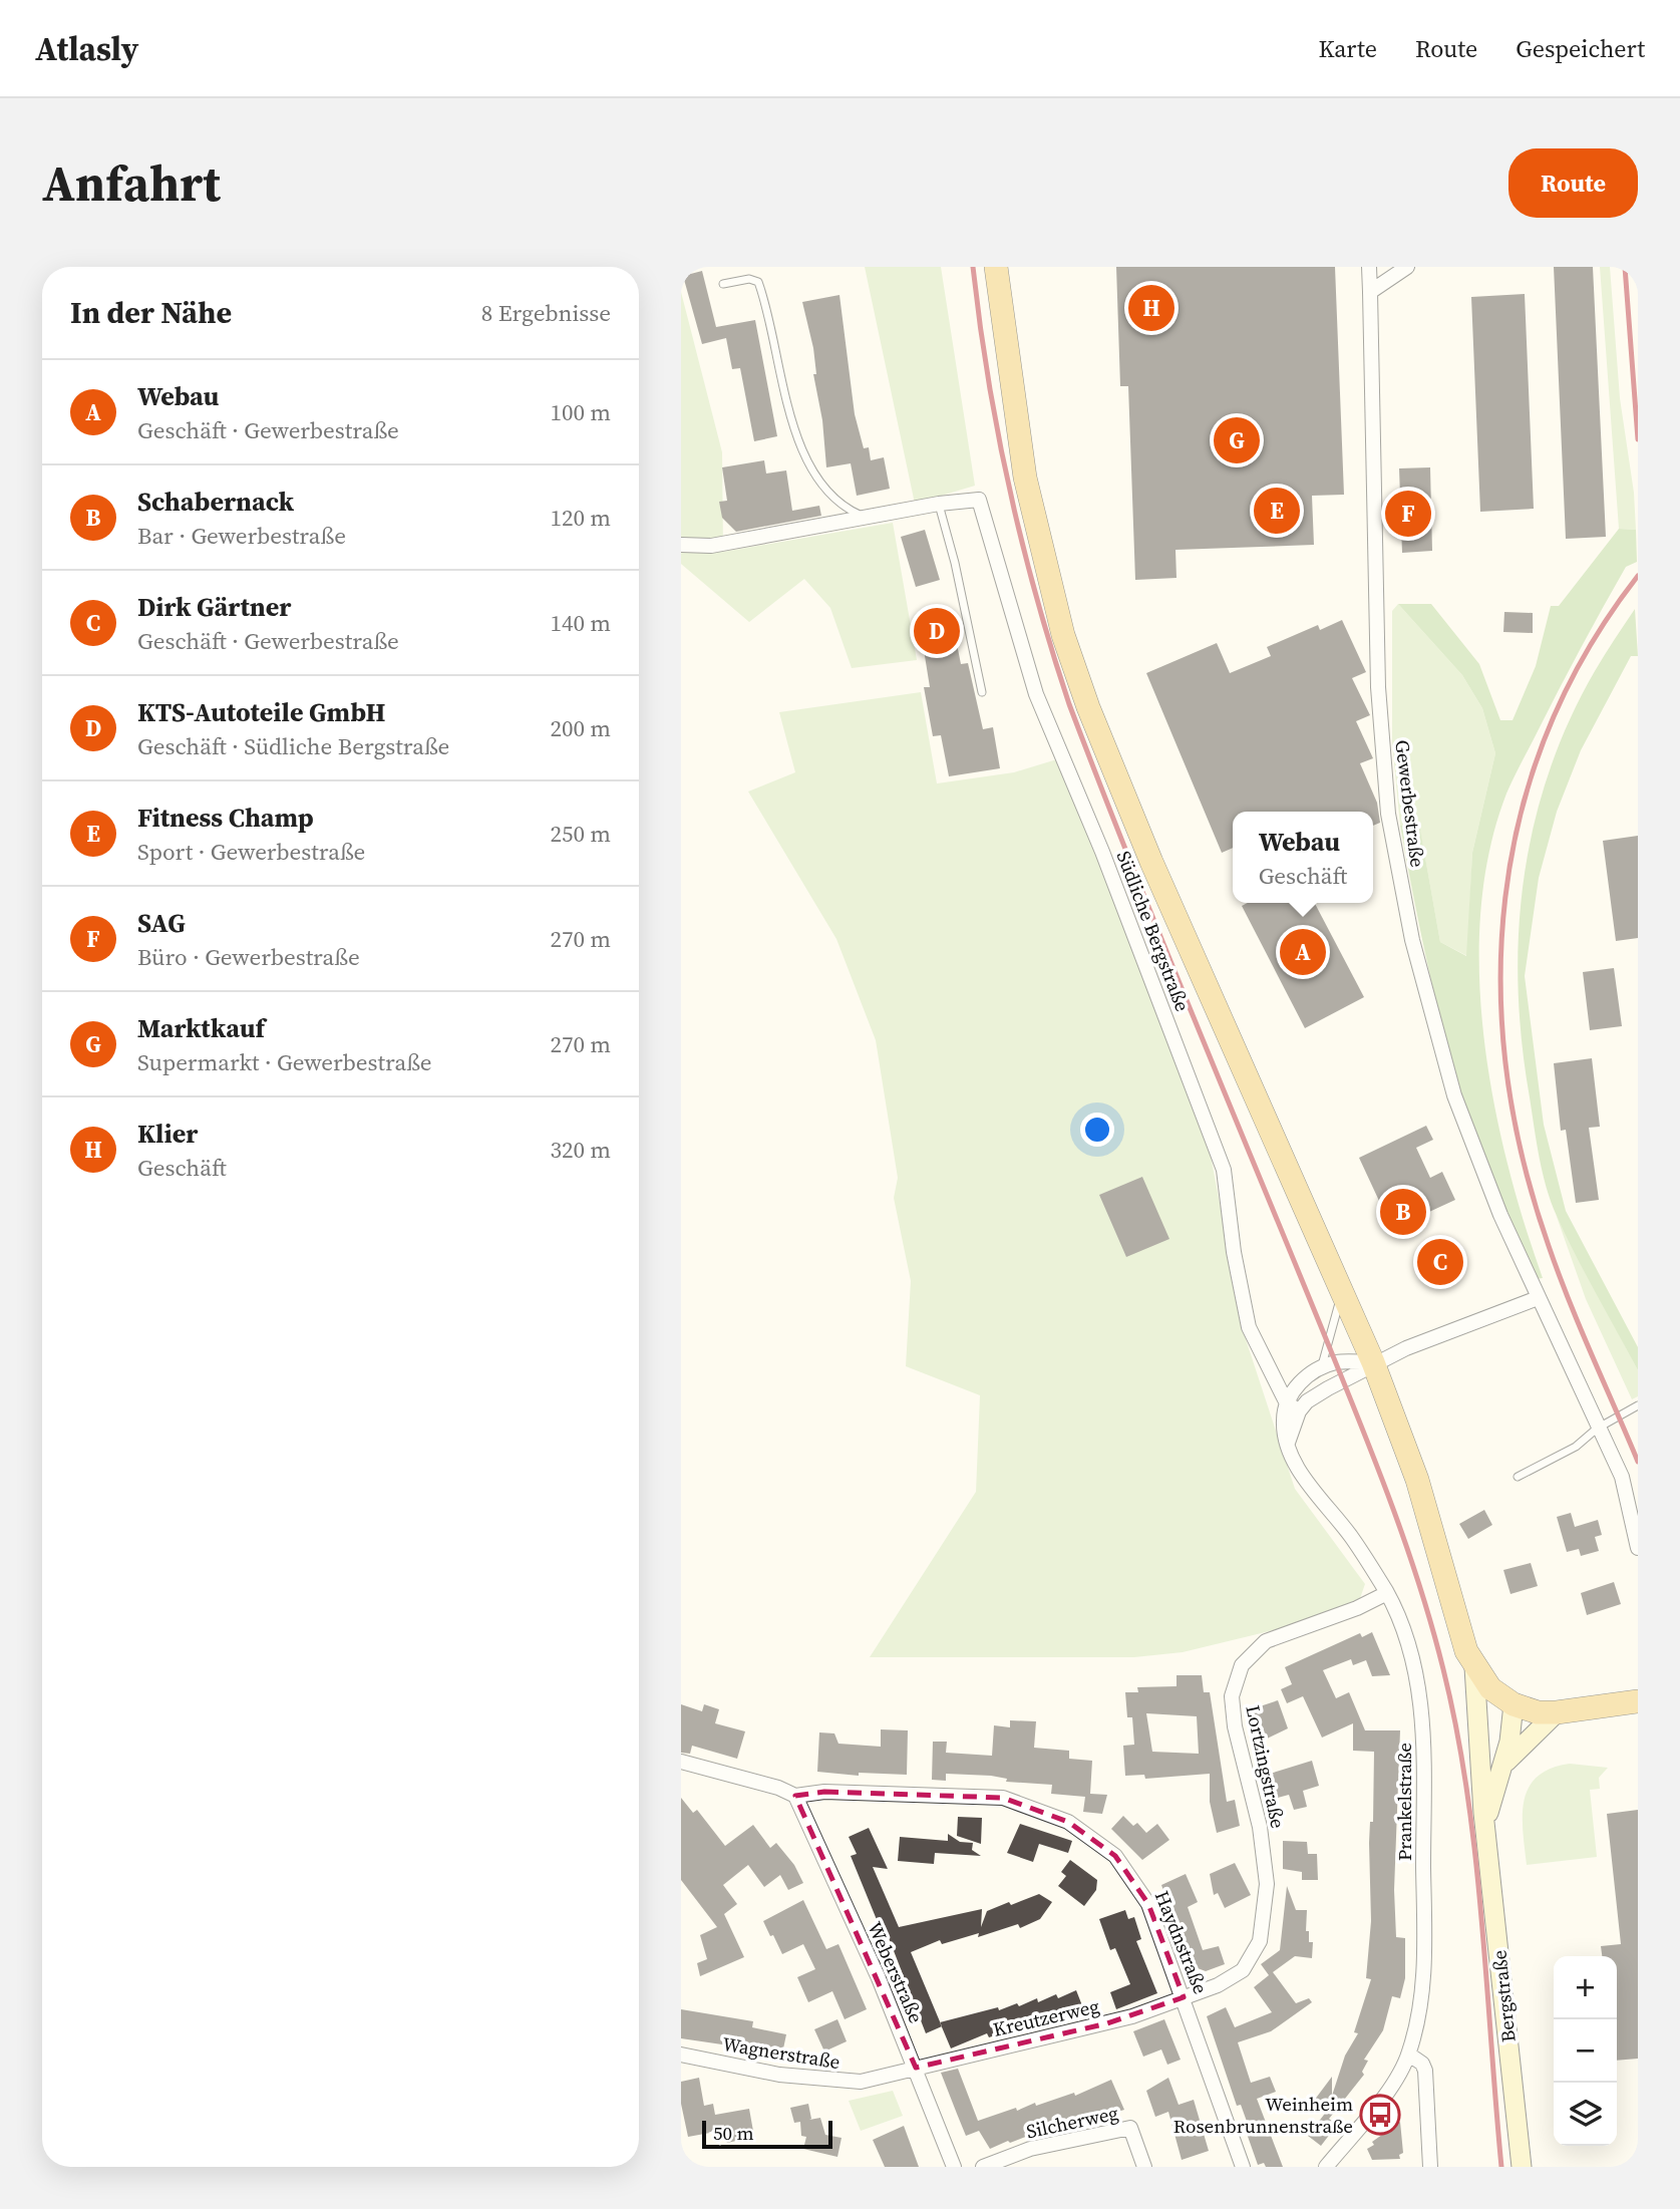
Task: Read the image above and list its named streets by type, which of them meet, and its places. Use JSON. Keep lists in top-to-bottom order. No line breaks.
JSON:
{"streets":{"main road":["Bergstraße"],"street":["Gewerbestraße","Südliche Bergstraße","Lortzingstraße","Prankelstraße","Haydnstraße","Weberstraße","Kreutzerweg","Wagnerstraße","Silcherweg"]},"crossings":[["Südliche Bergstraße","Prankelstraße"],["Lortzingstraße","Prankelstraße"],["Lortzingstraße","Haydnstraße"],["Lortzingstraße","Kreutzerweg"],["Haydnstraße","Weberstraße"],["Haydnstraße","Kreutzerweg"],["Weberstraße","Kreutzerweg"],["Weberstraße","Wagnerstraße"],["Kreutzerweg","Wagnerstraße"]],"places":{"bus stop":["Weinheim Rosenbrunnenstraße"]},"scale_bar":"50 m","page":{"header":"Atlasly","nav":["Karte","Route","Gespeichert"],"buttons":"Route","title":"Anfahrt","heading":["In der Nähe","8 Ergebnisse"],"pins":["H","G","E","F","D","A","B","C"],"list":[{"mark":"A","name":"Webau","note":"Geschäft · Gewerbestraße","value":"100 m"},{"mark":"B","name":"Schabernack","note":"Bar · Gewerbestraße","value":"120 m"},{"mark":"C","name":"Dirk Gärtner","note":"Geschäft · Gewerbestraße","value":"140 m"},{"mark":"D","name":"KTS-Autoteile GmbH","note":"Geschäft · Südliche Bergstraße","value":"200 m"},{"mark":"E","name":"Fitness Champ","note":"Sport · Gewerbestraße","value":"250 m"},{"mark":"F","name":"SAG","note":"Büro · Gewerbestraße","value":"270 m"},{"mark":"G","name":"Marktkauf","note":"Supermarkt · Gewerbestraße","value":"270 m"},{"mark":"H","name":"Klier","note":"Geschäft","value":"320 m"}],"popup":["Webau","Geschäft"],"map_buttons":["+","−"],"scale":"50 m"}}
